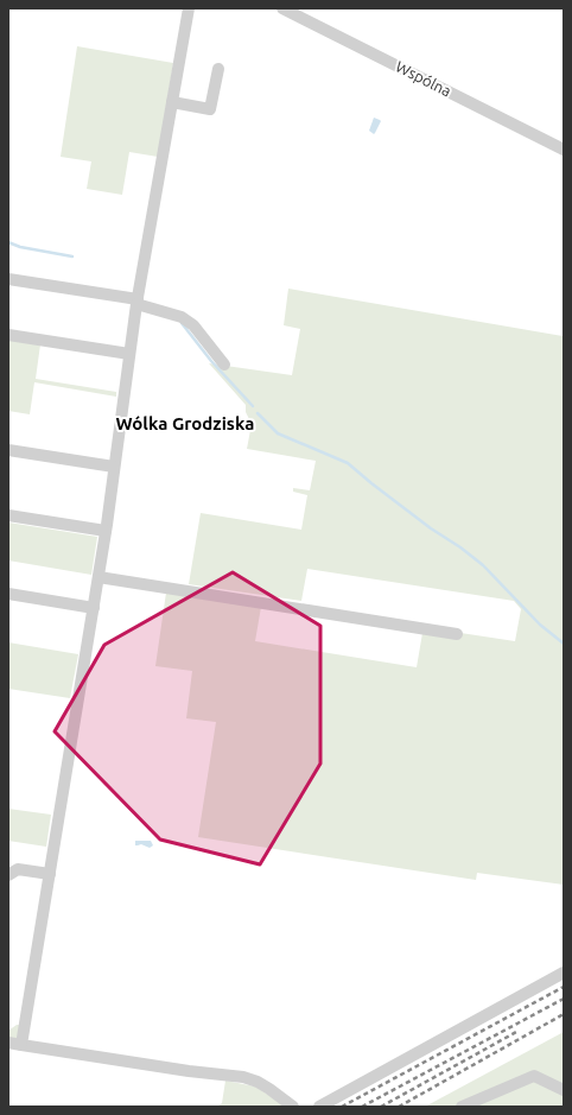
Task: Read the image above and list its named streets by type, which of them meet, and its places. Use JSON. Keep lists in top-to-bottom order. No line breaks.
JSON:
{"streets":{"street":["Wspólna"]},"districts":["Wólka Grodziska"]}
